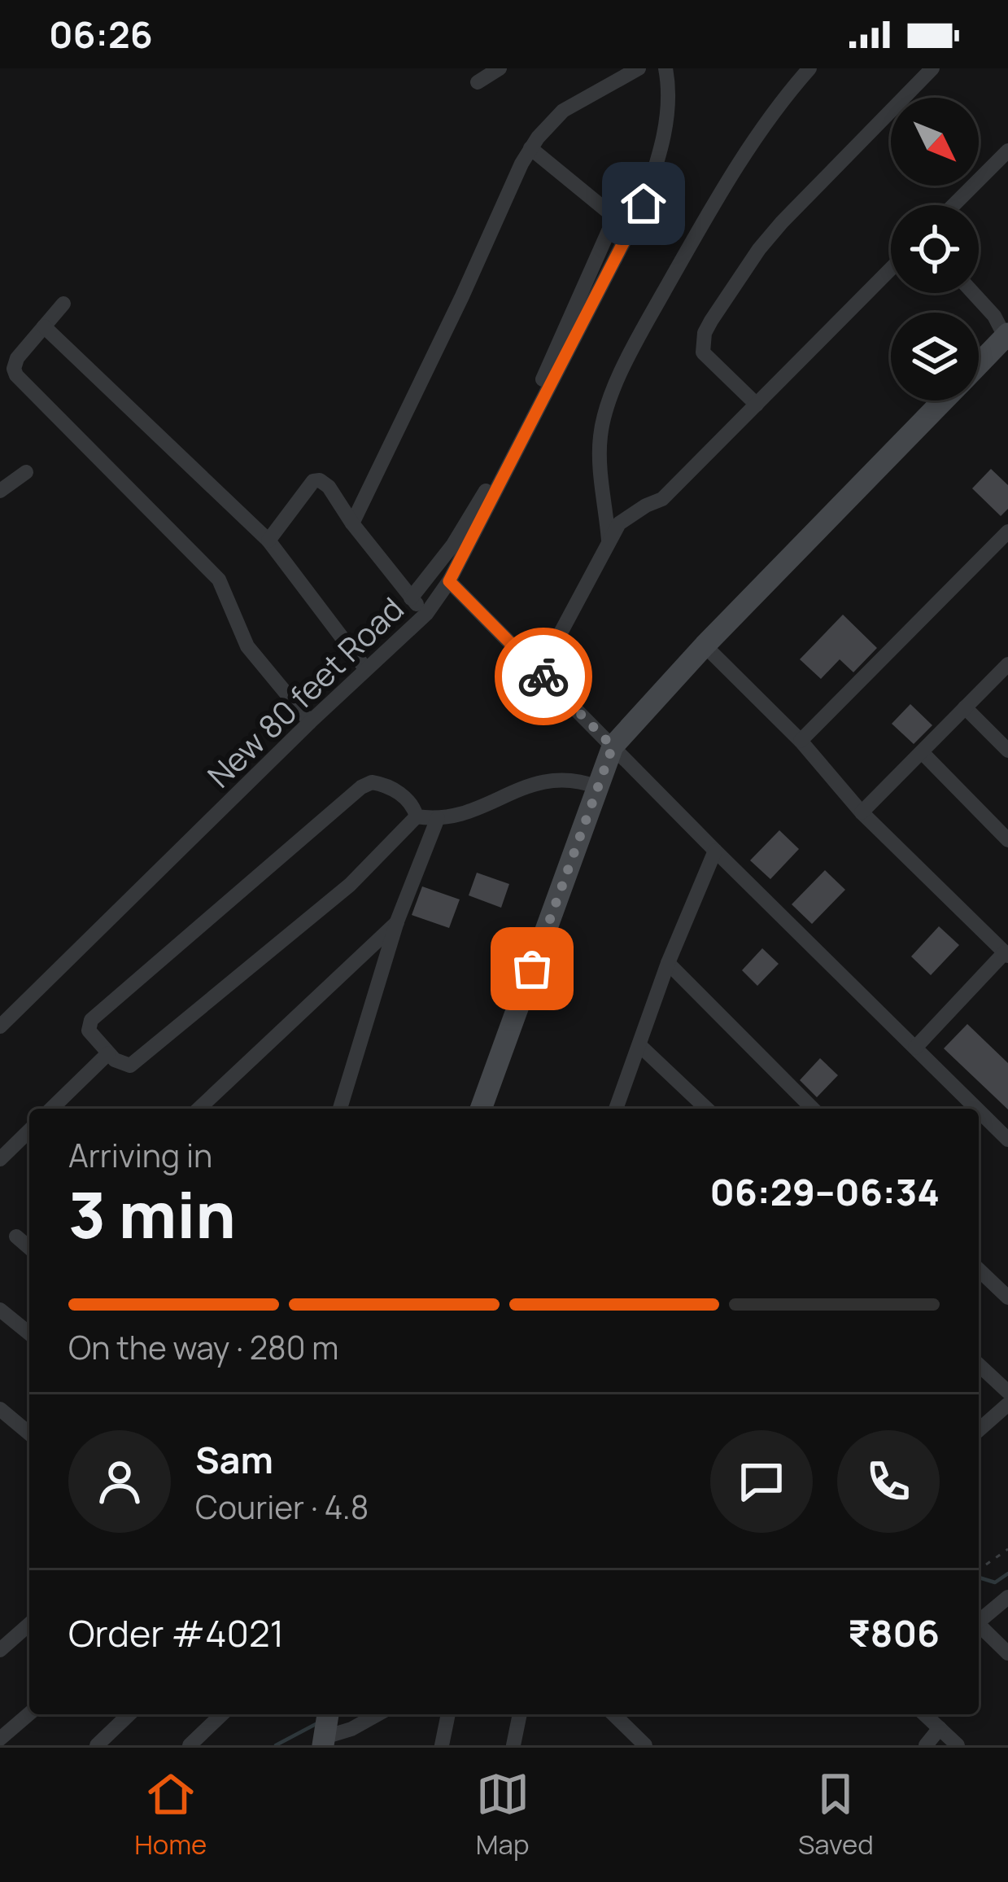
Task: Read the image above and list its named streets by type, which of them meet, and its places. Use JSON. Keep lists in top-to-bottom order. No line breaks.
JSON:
{"streets":{"street":["New 80 feet Road"]},"north":"bottom right","page":{"status":"06:26","heading":["3 min","Arriving in","06:29–06:34"],"panel":["Sam","Courier · 4.8","Order #4021","₹806"],"bar":"On the way · 280 m","tabs":["Home","Map","Saved"]}}
